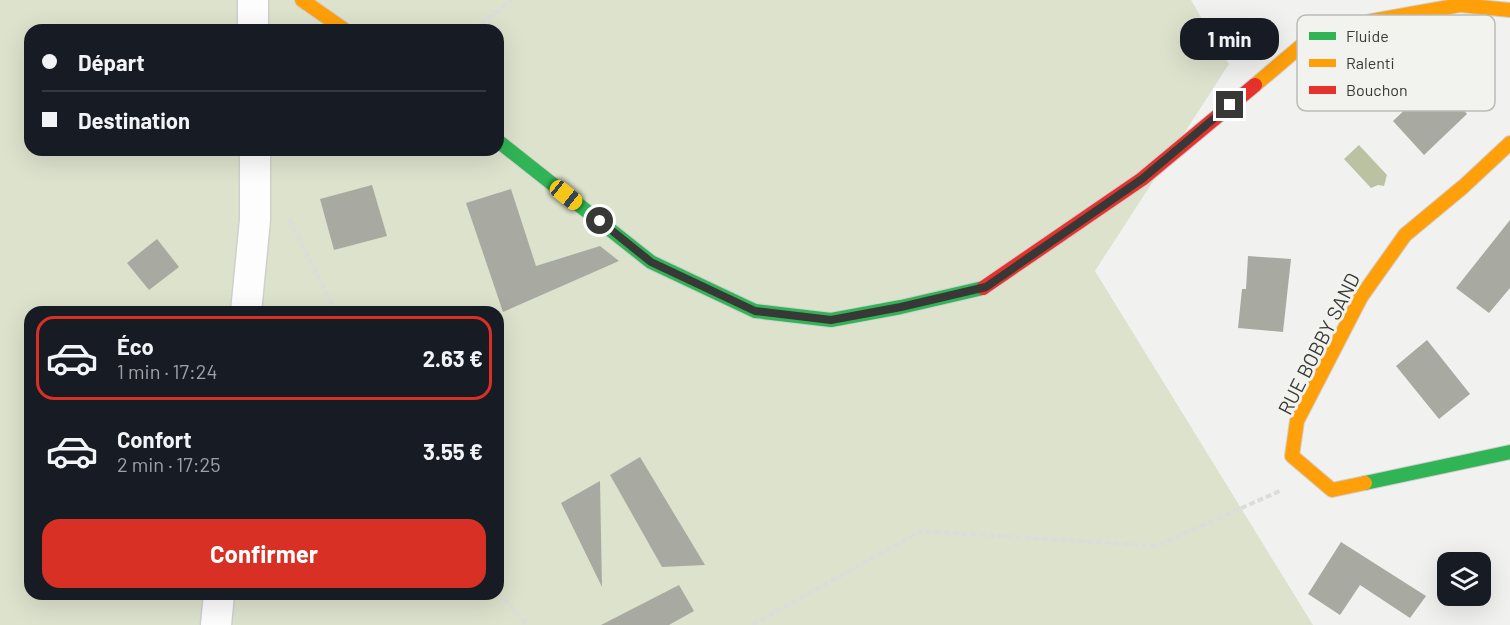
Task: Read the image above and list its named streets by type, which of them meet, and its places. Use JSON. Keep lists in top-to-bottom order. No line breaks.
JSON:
{"streets":{"street":["RUE BOBBY SAND"]},"legend":["Fluide","Ralenti","Bouchon"],"page":{"bubble":"1 min","banner":["Départ","Destination"],"list":[{"name":"Éco","note":"1 min · 17:24","value":"2.63 €"},{"name":"Confort","note":"2 min · 17:25","value":"3.55 €"}],"buttons":"Confirmer"}}
